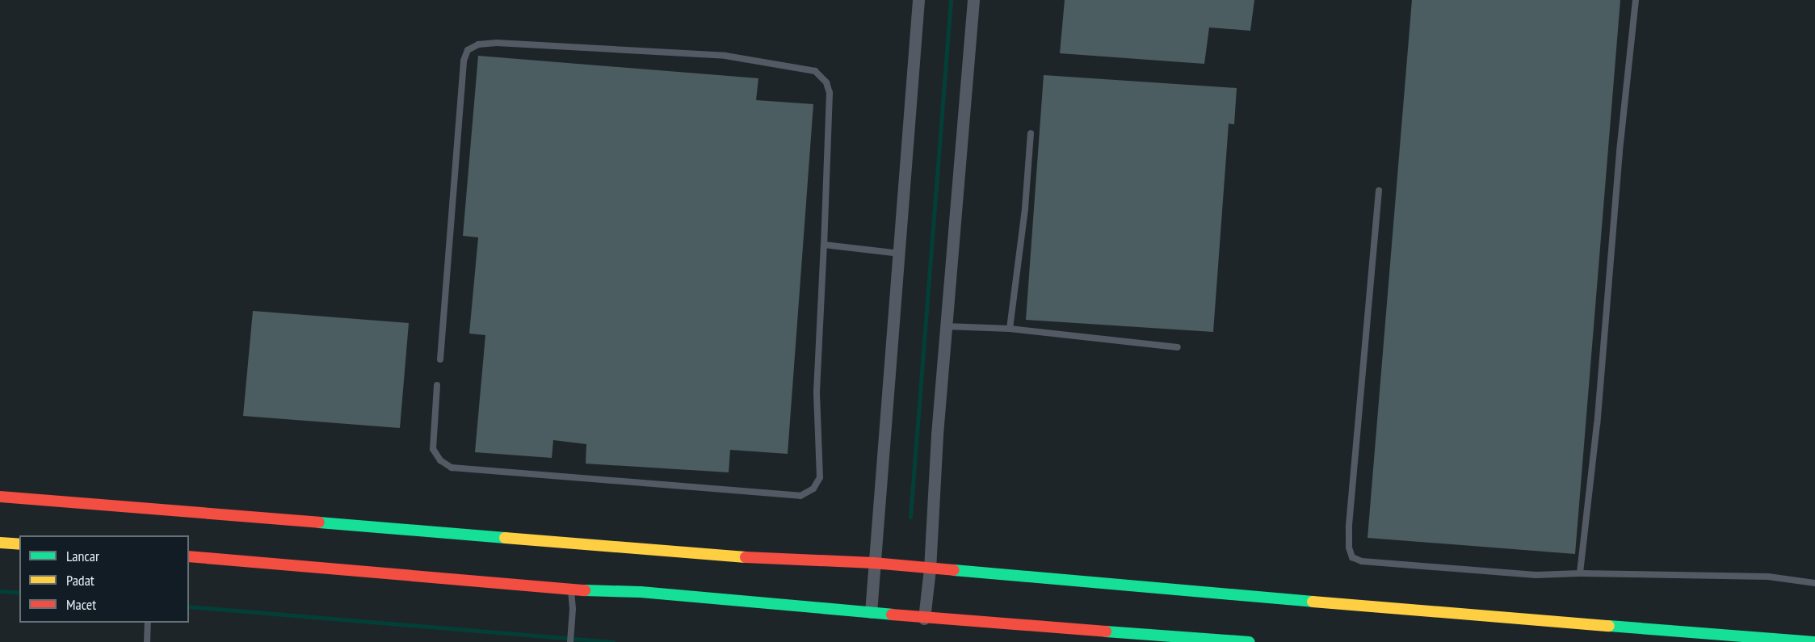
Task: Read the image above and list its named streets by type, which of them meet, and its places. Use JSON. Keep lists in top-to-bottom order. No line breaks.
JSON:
{"legend":["Lancar","Padat","Macet"]}
